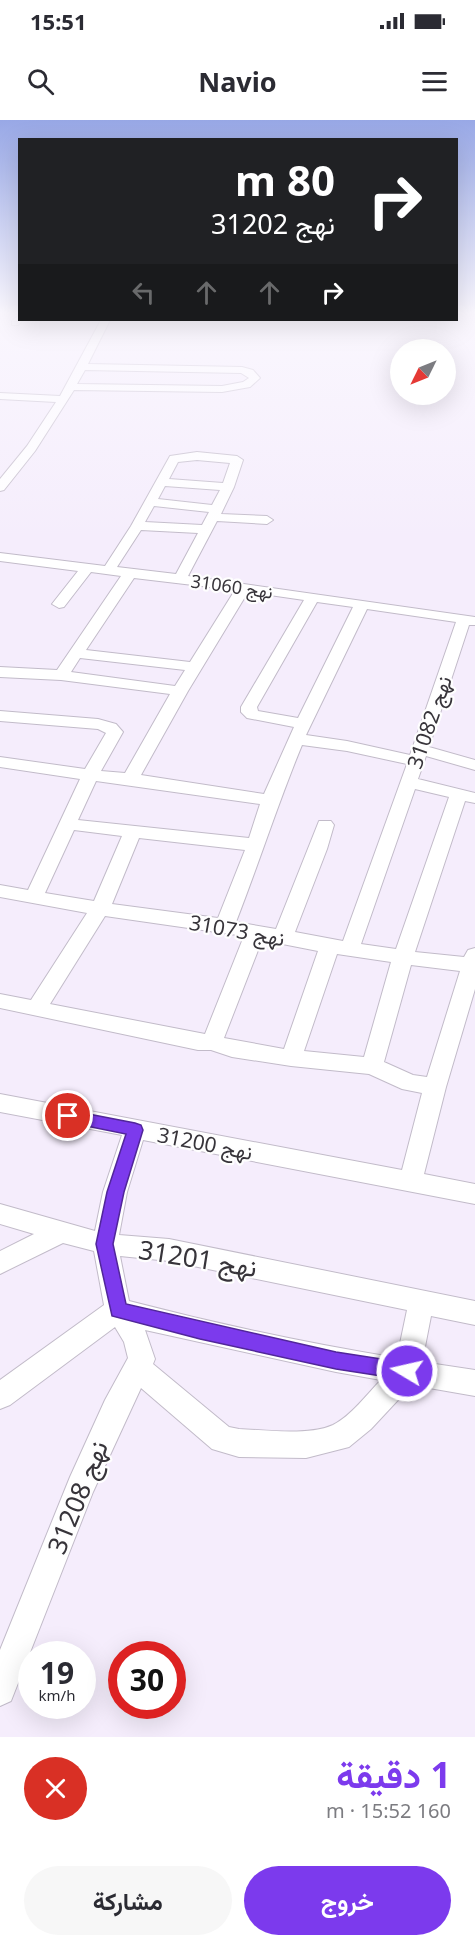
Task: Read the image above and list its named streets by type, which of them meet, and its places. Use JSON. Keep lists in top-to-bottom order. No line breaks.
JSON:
{"streets":{"street":["نهج 31060","نهج 31082","نهج 31073","نهج 31200","نهج 31201","نهج 31208"]},"crossings":[["نهج 31060","نهج 31082"]],"north":"bottom left","page":{"status":"15:51","header":"Navio","turn":["80 m","نهج 31202"],"speed":"19 km/h","limit":"30","heading":["1 دقيقة","160 m · 15:52"],"buttons":["خروج","مشاركة"]}}
